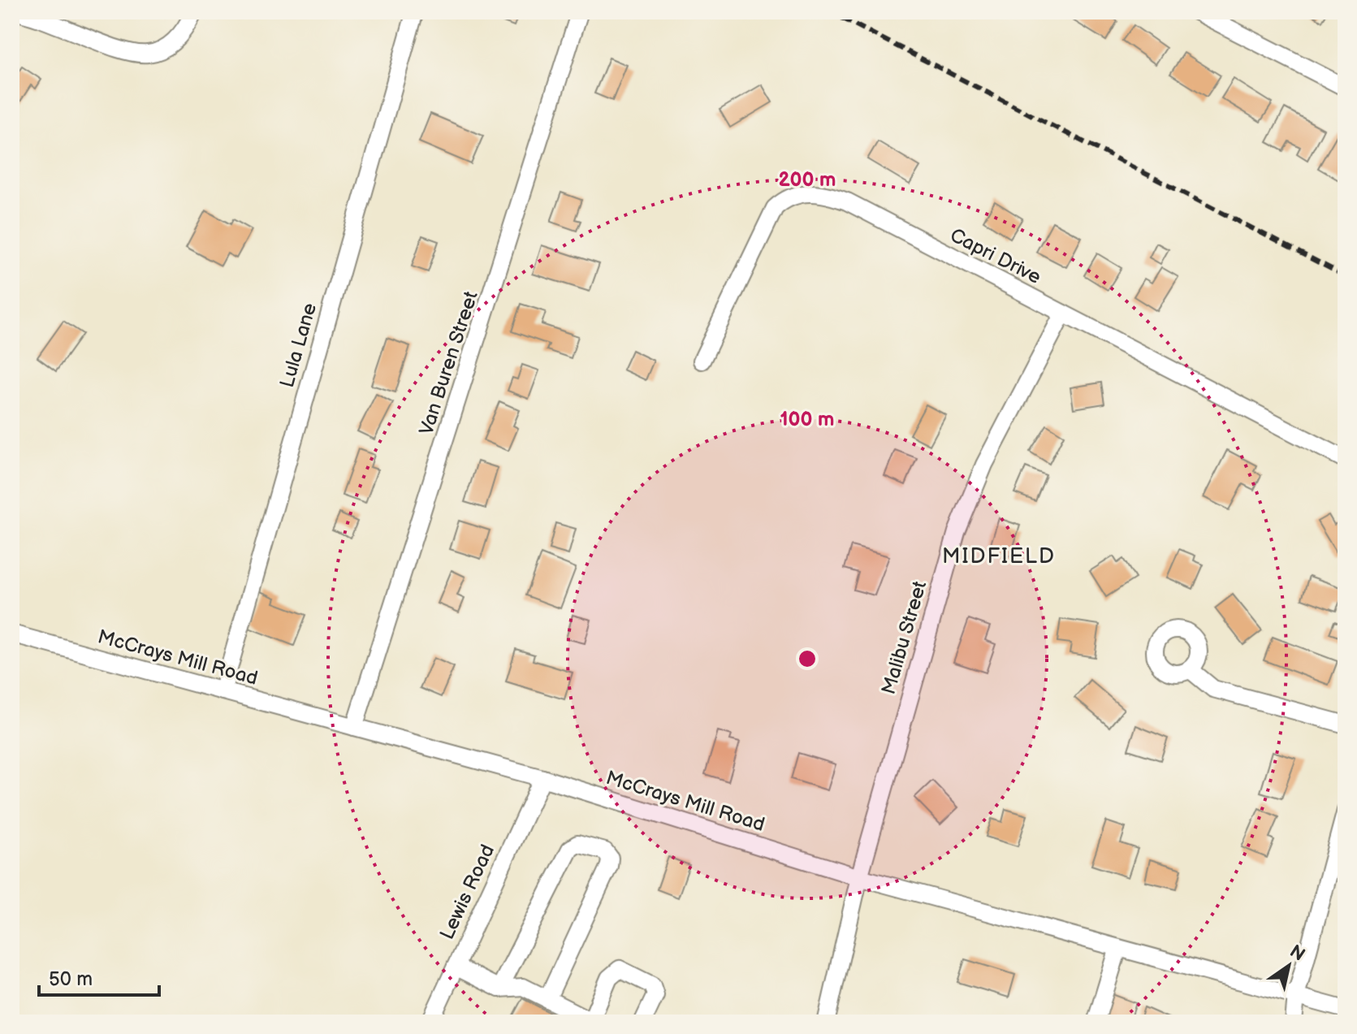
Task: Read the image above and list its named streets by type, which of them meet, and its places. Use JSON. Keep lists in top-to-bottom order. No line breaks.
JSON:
{"streets":{"street":["Capri Drive","Lula Lane","Van Buren Street","Malibu Street","McCrays Mill Road","Lewis Road"]},"crossings":[["Capri Drive","Malibu Street"],["Lula Lane","McCrays Mill Road"],["Van Buren Street","McCrays Mill Road"],["Malibu Street","McCrays Mill Road"],["McCrays Mill Road","Lewis Road"]],"districts":["MIDFIELD"],"scale_bar":"50 m","north":"top right","rings":["200 m","100 m"]}
